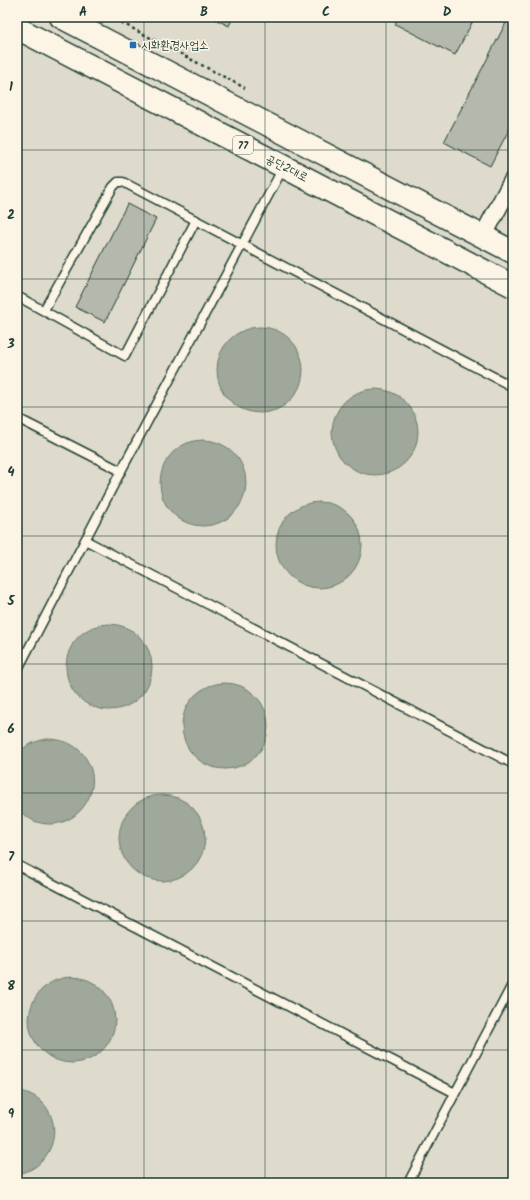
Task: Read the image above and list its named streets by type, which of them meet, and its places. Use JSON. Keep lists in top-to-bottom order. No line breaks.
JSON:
{"streets":{"main road":["77","공단2대로"]},"places":{"transit":["시화환경사업소"]},"grid":{"columns":["A","B","C","D"],"rows":["1","2","3","4","5","6","7","8","9"]}}
